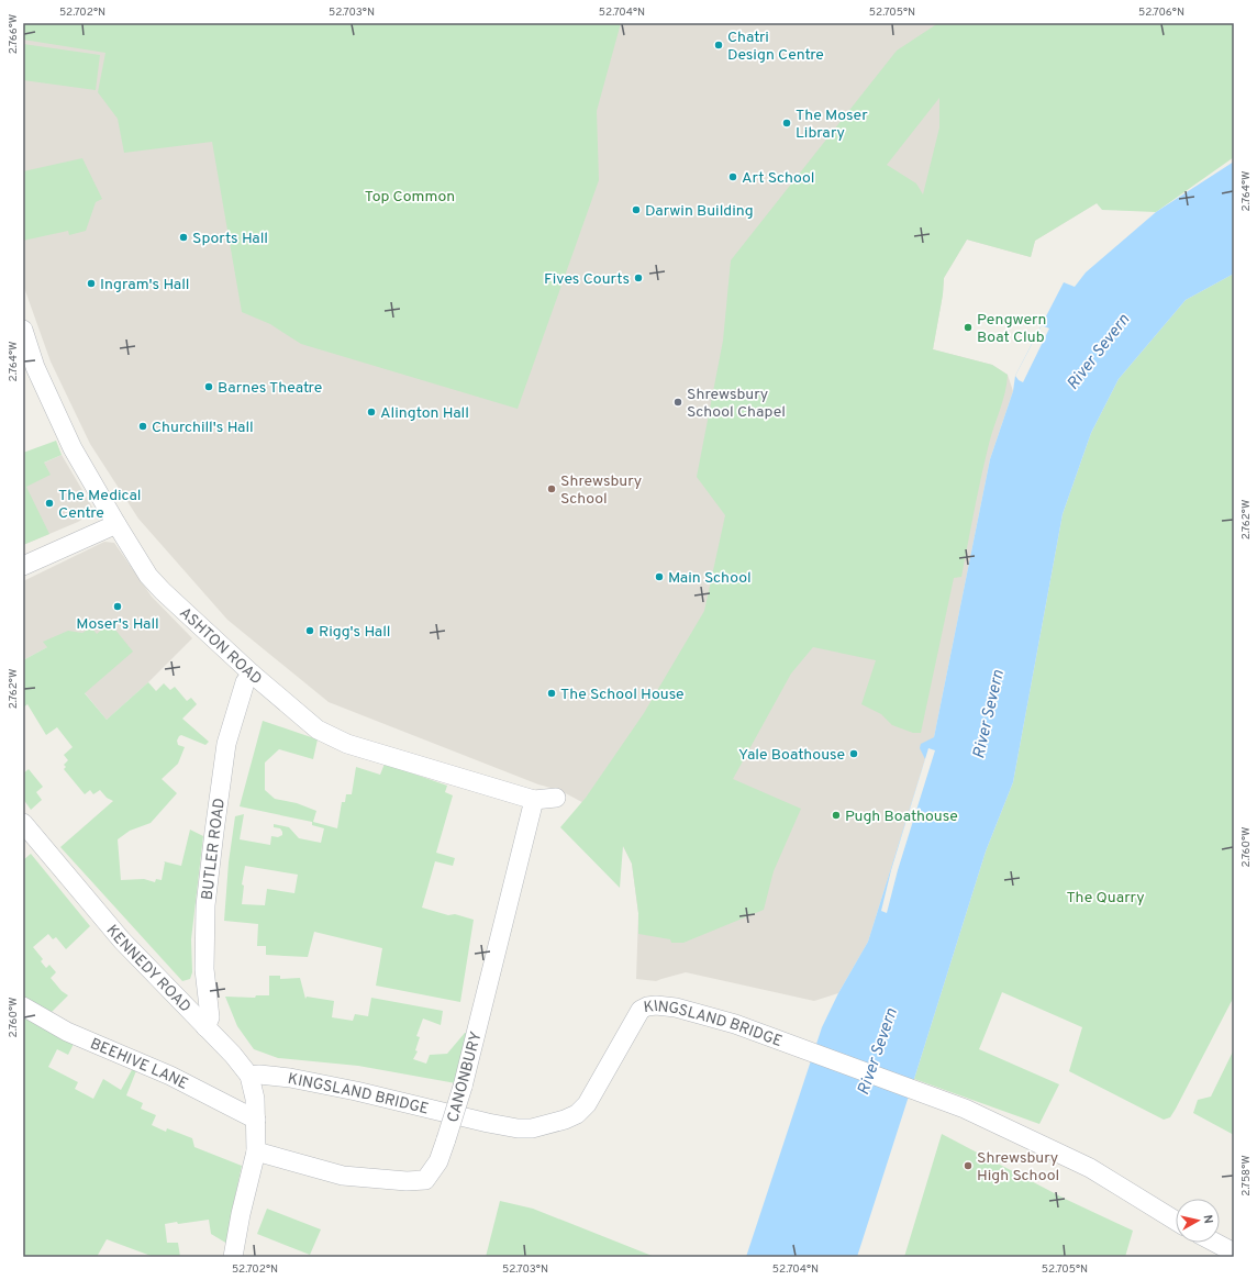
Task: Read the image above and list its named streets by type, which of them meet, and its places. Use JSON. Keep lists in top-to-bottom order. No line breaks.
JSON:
{"streets":{"street":["ASHTON ROAD","BUTLER ROAD","KENNEDY ROAD","KINGSLAND BRIDGE","BEEHIVE LANE","CANONBURY"]},"crossings":[["ASHTON ROAD","BUTLER ROAD"],["ASHTON ROAD","CANONBURY"],["BUTLER ROAD","KENNEDY ROAD"],["KENNEDY ROAD","KINGSLAND BRIDGE"],["KENNEDY ROAD","BEEHIVE LANE"],["KENNEDY ROAD","CANONBURY"]],"water":["River Severn"],"parks":["Top Common","The Quarry"],"places":["Chatri Design Centre","The Moser Library","Art School","Darwin Building","Sports Hall","Fives Courts","Ingram's Hall","Pengwern Boat Club","Barnes Theatre","Shrewsbury School Chapel","Alington Hall","Churchill's Hall","Shrewsbury School","The Medical Centre","Main School","Moser's Hall","Rigg's Hall","The School House","Yale Boathouse","Pugh Boathouse","Shrewsbury High School"],"north":"right","coordinates":["52.702°N","52.703°N","52.704°N","52.705°N","52.706°N","2.766°W","2.764°W","2.762°W","2.760°W","2.758°W"]}
